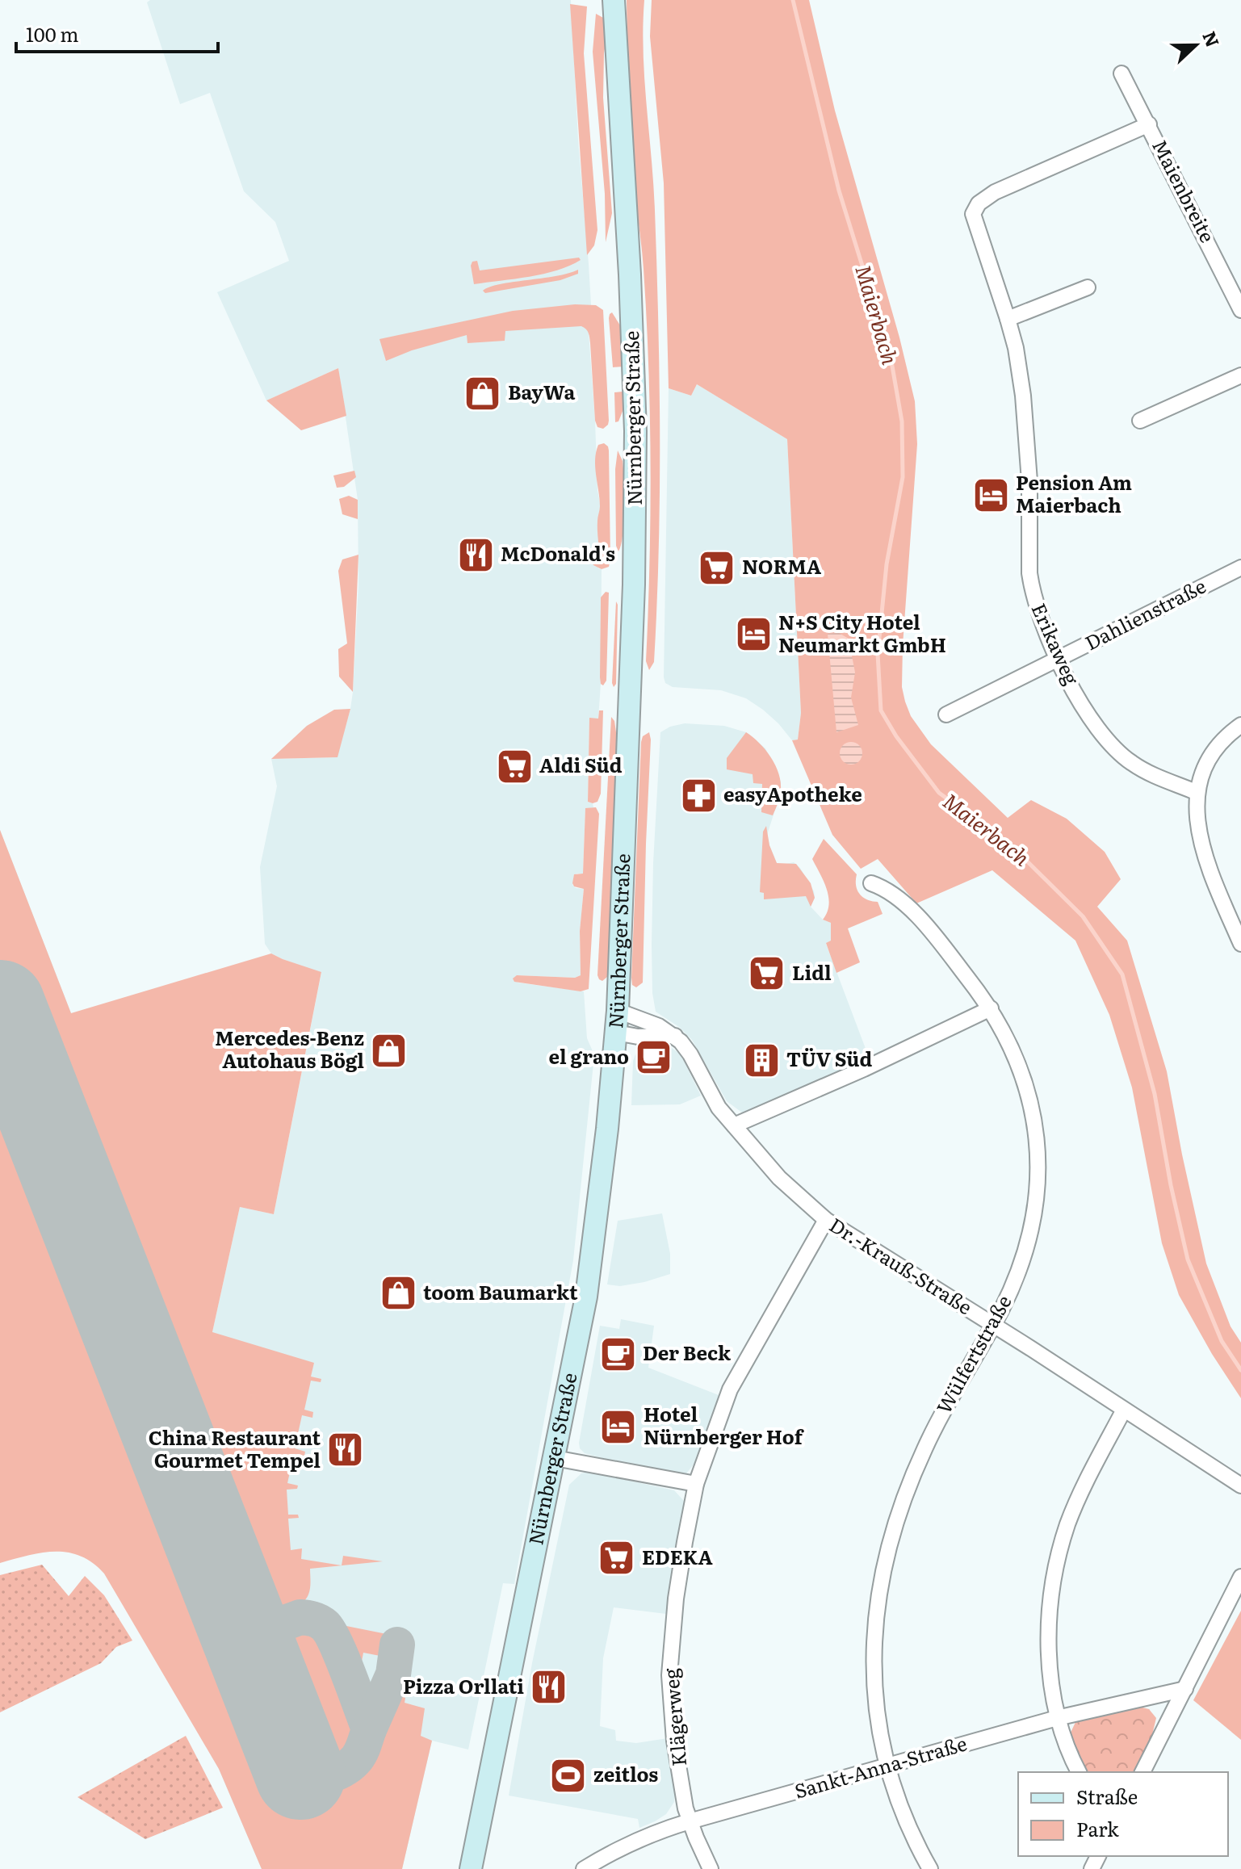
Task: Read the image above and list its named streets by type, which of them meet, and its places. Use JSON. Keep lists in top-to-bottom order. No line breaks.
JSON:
{"streets":{"main road":["Nürnberger Straße"],"street":["Maienbreite","Dahlienstraße","Erikaweg","Dr.-Krauß-Straße","Wülfertstraße","Klägerweg","Sankt-Anna-Straße"]},"crossings":[["Maienbreite","Erikaweg"],["Nürnberger Straße","Dr.-Krauß-Straße"],["Dahlienstraße","Erikaweg"],["Dr.-Krauß-Straße","Wülfertstraße"],["Dr.-Krauß-Straße","Klägerweg"],["Wülfertstraße","Sankt-Anna-Straße"],["Klägerweg","Sankt-Anna-Straße"]],"water":["Maierbach"],"places":{"shop":["BayWa","Mercedes-Benz Autohaus Bögl","toom Baumarkt"],"hotel":["Pension Am Maierbach","N+S City Hotel Neumarkt GmbH","Hotel Nürnberger Hof"],"restaurant":["McDonald's","China Restaurant Gourmet Tempel","Pizza Orllati"],"supermarket":["NORMA","Aldi Süd","Lidl","EDEKA"],"pharmacy":["easyApotheke"],"cafe":["el grano","Der Beck"],"building":["TÜV Süd"],"sports":["zeitlos"]},"legend":["Straße","Park"],"scale_bar":"100 m","north":"right"}
